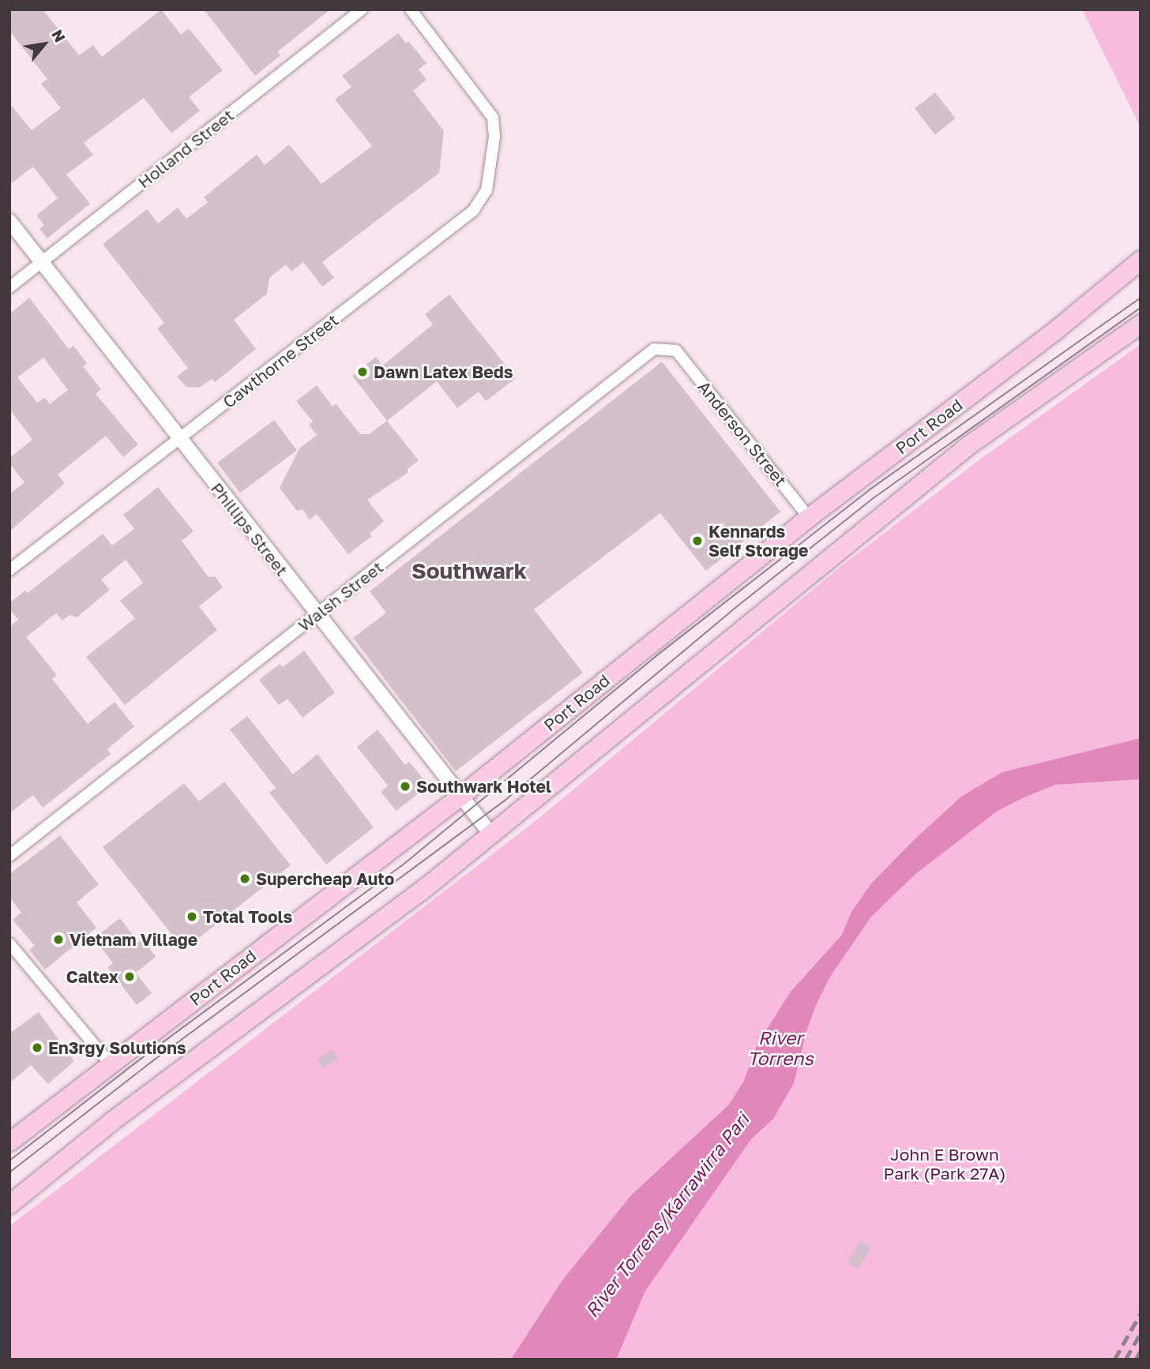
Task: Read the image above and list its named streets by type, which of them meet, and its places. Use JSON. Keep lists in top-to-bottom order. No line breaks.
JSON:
{"streets":{"highway":["Port Road"],"street":["Holland Street","Cawthorne Street","Anderson Street","Phillips Street","Walsh Street"]},"crossings":[["Holland Street","Phillips Street"],["Cawthorne Street","Phillips Street"],["Port Road","Anderson Street"],["Port Road","Phillips Street"],["Anderson Street","Walsh Street"],["Phillips Street","Walsh Street"]],"districts":["Southwark"],"water":["River Torrens","River Torrens/Karrawirra Pari"],"parks":["John E Brown Park (Park 27A)"],"places":["Dawn Latex Beds","Kennards Self Storage","Southwark Hotel","Supercheap Auto","Total Tools","Vietnam Village","Caltex","En3rgy Solutions"],"north":"top right"}
